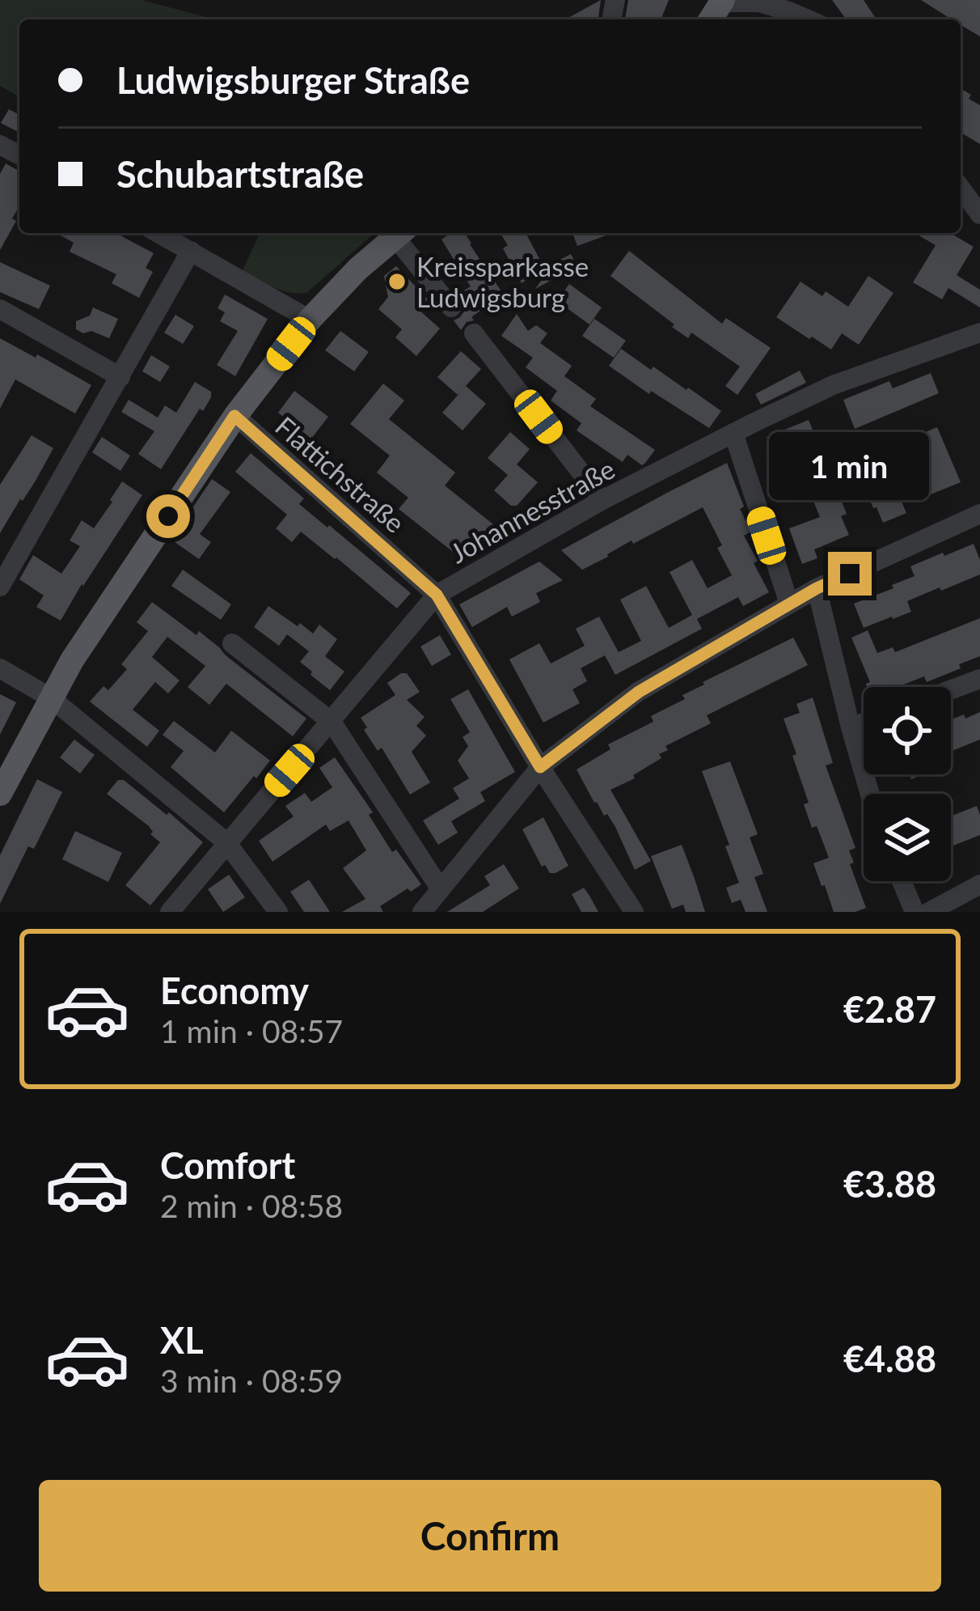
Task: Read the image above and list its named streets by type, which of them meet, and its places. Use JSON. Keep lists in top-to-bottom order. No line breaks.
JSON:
{"streets":{"street":["Flattichstraße","Johannesstraße"]},"crossings":[["Flattichstraße","Johannesstraße"]],"places":["Kreissparkasse Ludwigsburg"],"page":{"banner":["Ludwigsburger Straße","Schubartstraße"],"bubble":"1 min","list":[{"name":"Economy","note":"1 min · 08:57","value":"€2.87"},{"name":"Comfort","note":"2 min · 08:58","value":"€3.88"},{"name":"XL","note":"3 min · 08:59","value":"€4.88"}],"buttons":"Confirm"}}
